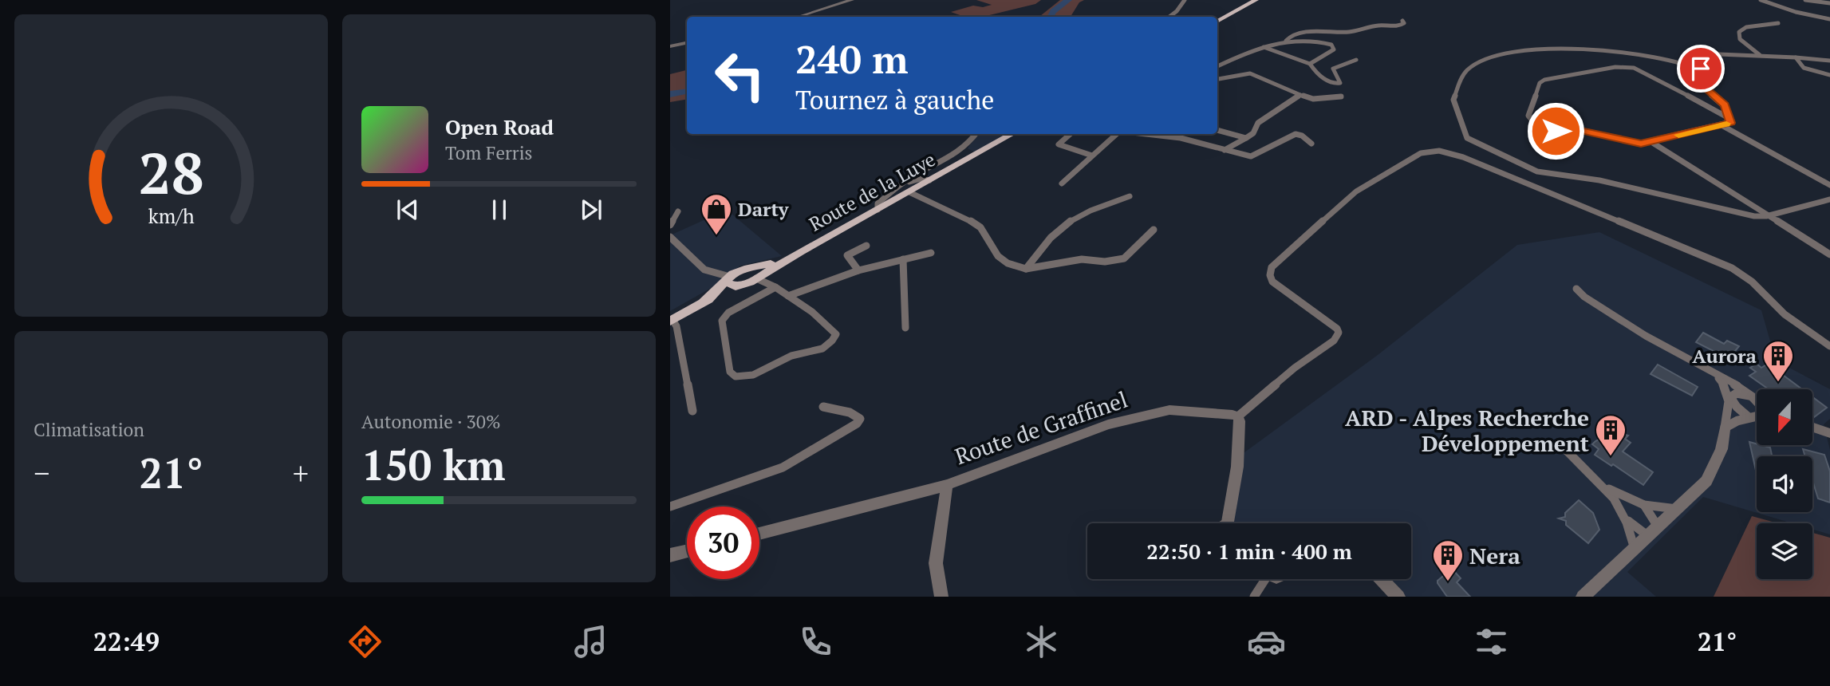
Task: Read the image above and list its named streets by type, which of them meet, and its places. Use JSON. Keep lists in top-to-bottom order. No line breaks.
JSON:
{"streets":{"main road":["Route de la Luye"],"street":["Route de Graffinel"]},"places":{"shop":["Darty"],"building":["Aurora","ARD - Alpes Recherche Développement","Nera"]},"north":"bottom","page":{"turn":["240 m","Tournez à gauche"],"song":["Open Road","Tom Ferris"],"tile":["Climatisation",["Autonomie · 30%","150 km"]],"heat":["−","21°","+"],"limit":"30","trip":"22:50 · 1 min · 400 m","tabs":["22:49","21°"],"gauge":["28","km/h"]}}
